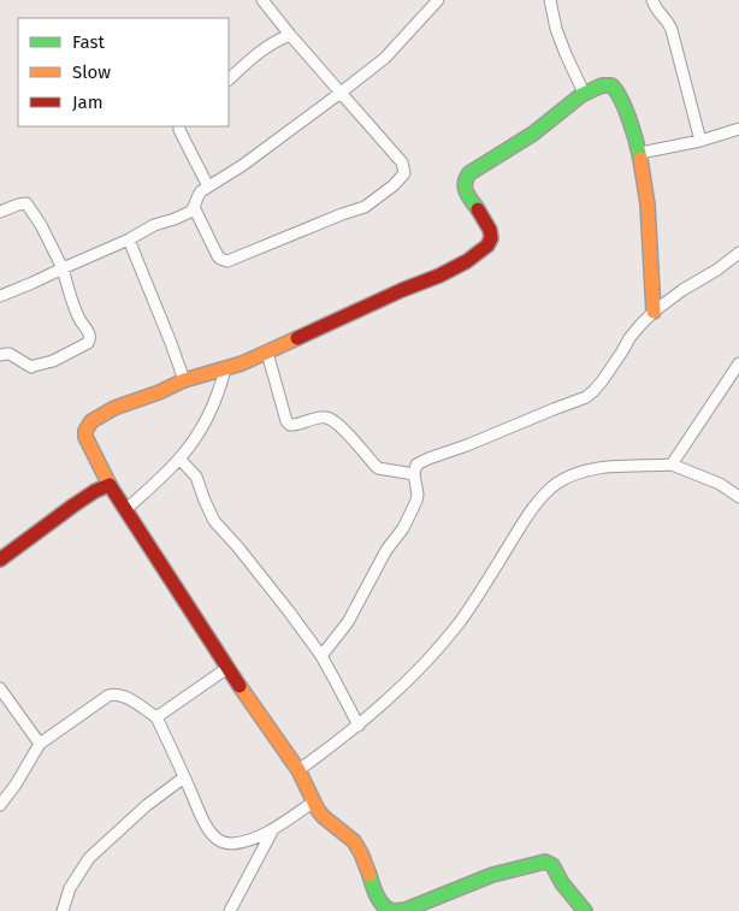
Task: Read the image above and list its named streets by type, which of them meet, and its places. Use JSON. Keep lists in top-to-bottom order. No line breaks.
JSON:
{"legend":["Fast","Slow","Jam"]}
